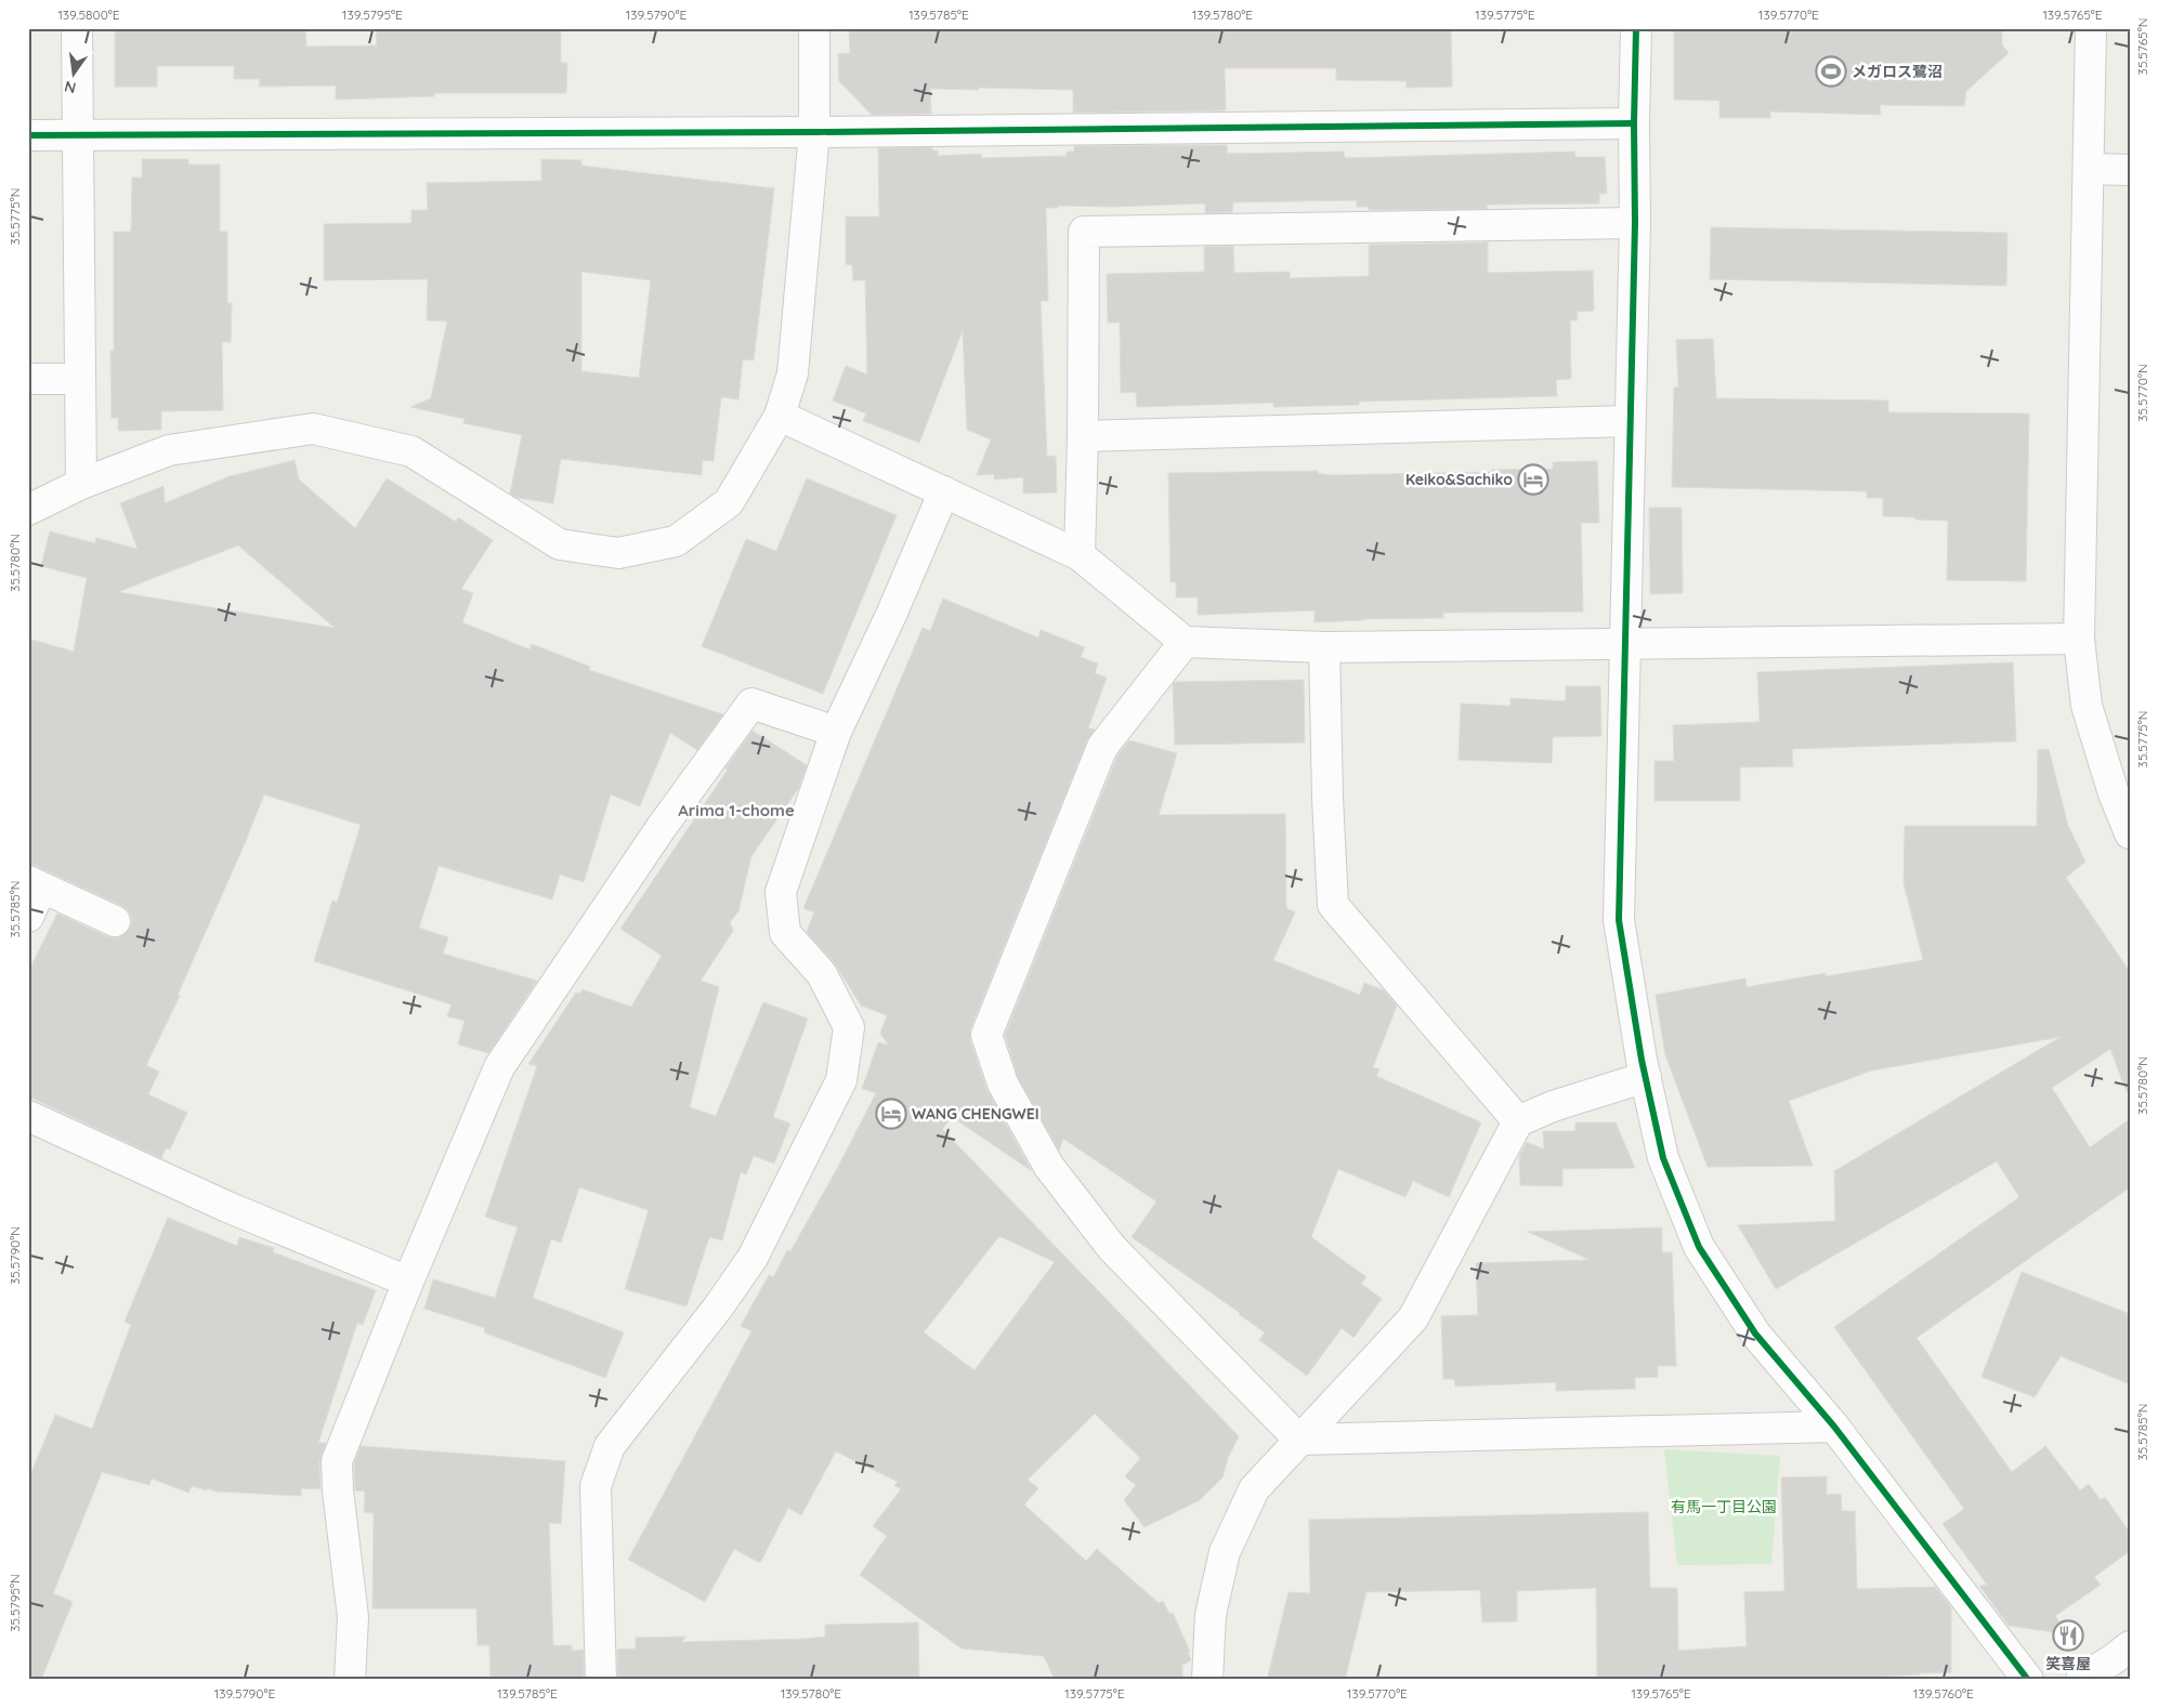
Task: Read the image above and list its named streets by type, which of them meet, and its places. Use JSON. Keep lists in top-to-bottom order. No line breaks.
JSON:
{"districts":["Arima 1-chome"],"parks":["有馬一丁目公園"],"places":{"sports":["メガロス鷺沼"],"hotel":["Keiko&Sachiko","WANG CHENGWEI"],"restaurant":["笑喜屋"]},"north":"bottom","coordinates":["139.5800°E","139.5795°E","139.5790°E","139.5785°E","139.5780°E","139.5775°E","139.5770°E","139.5765°E","35.5765°N","35.5775°N","35.5770°N","35.5780°N","35.5785°N","35.5790°N","35.5795°N","139.5760°E"]}
